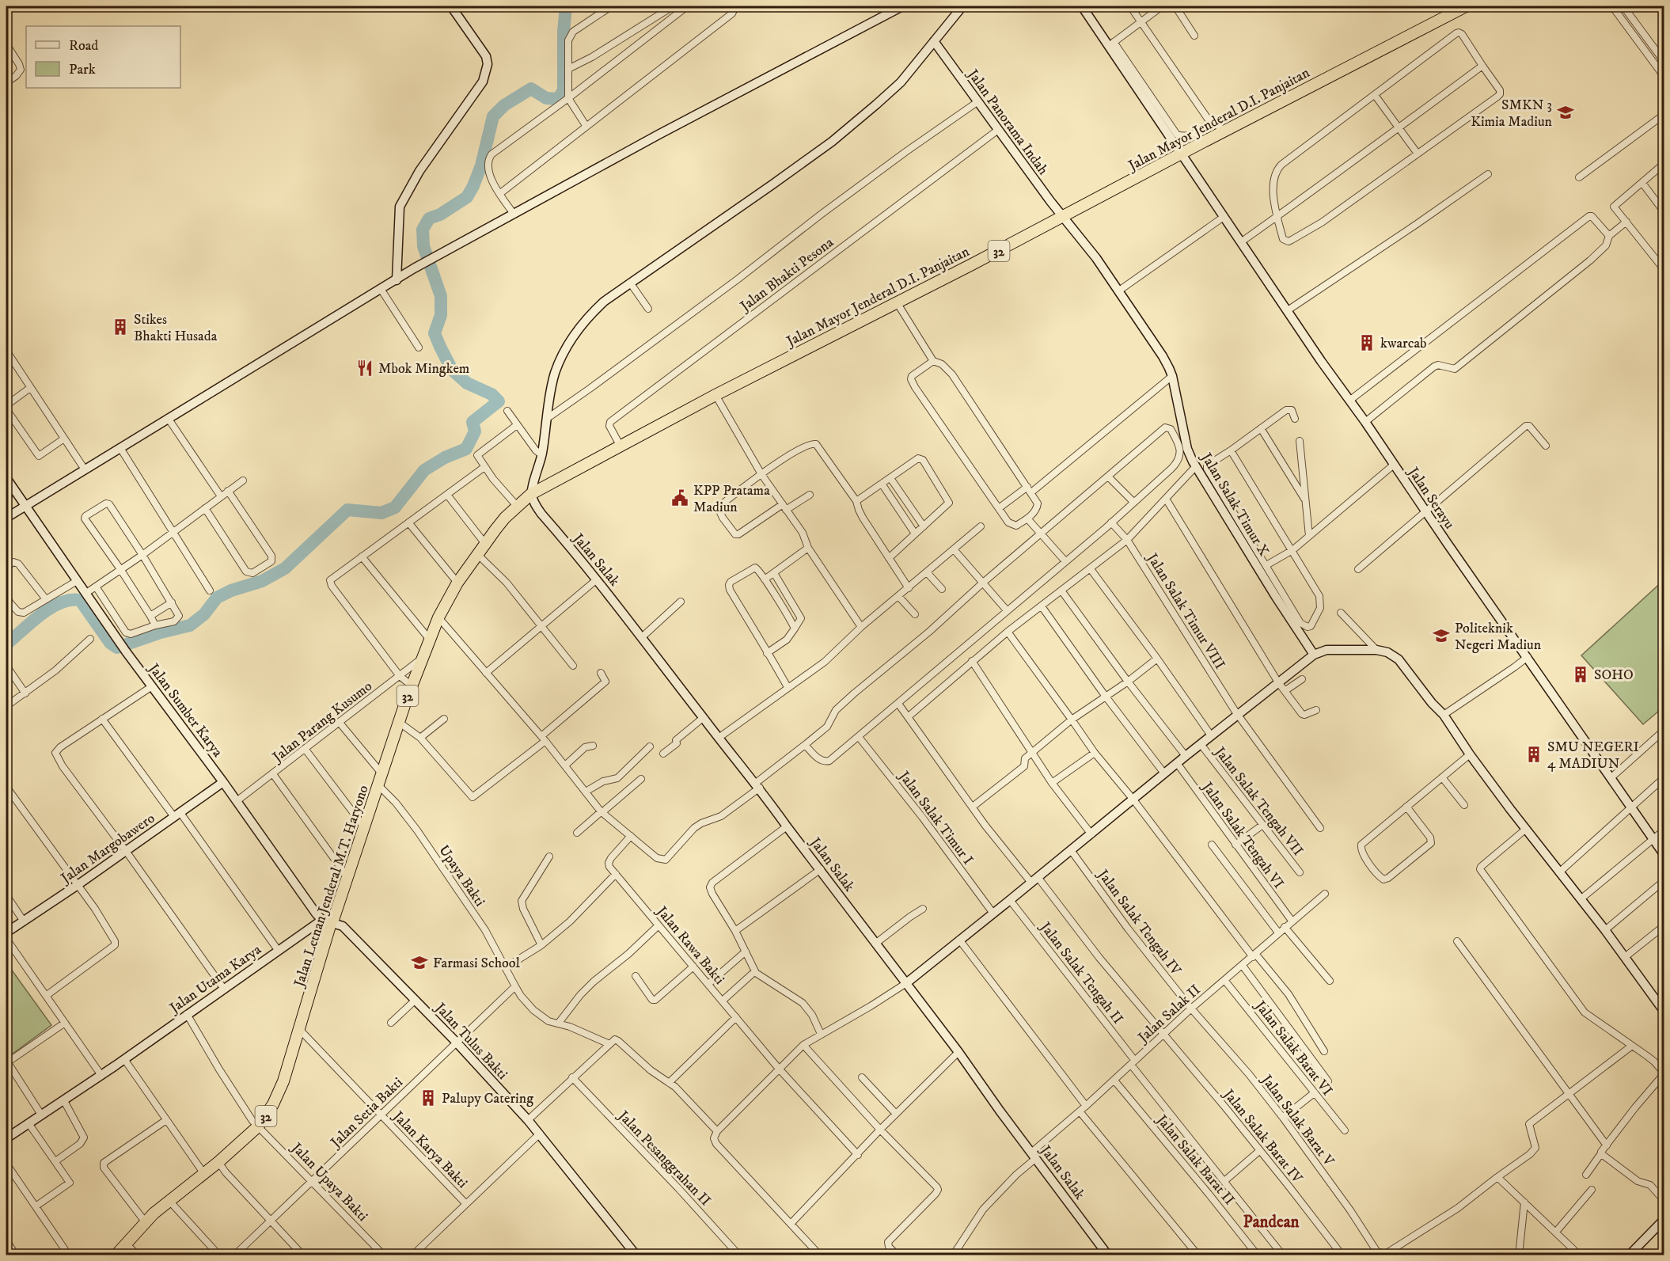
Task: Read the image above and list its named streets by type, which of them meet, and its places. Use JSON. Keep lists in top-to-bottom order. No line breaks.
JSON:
{"streets":{"highway":["Jalan Mayor Jenderal D.I. Panjaitan","32","Jalan Letnan Jenderal M.T. Haryono"],"street":["Jalan Panorama Indah","Jalan Bhakti Pesona","Jalan Serayu","Jalan Salak Timur X","Jalan Salak","Jalan Salak Timur VIII","Jalan Sumber Karya","Jalan Parang Kusumo","Jalan Salak Tengah VII","Jalan Salak Timur I","Jalan Salak Tengah VI","Jalan Margobawero","Upaya Bakti","Jalan Salak Tengah IV","Jalan Rawa Bakti","Jalan Salak Tengah II","Jalan Utama Karya","Jalan Salak II","Jalan Tulus Bakti","Jalan Salak Barat VI","Jalan Setia Bakti","Jalan Salak Barat V","Jalan Salak Barat IV","Jalan Karya Bakti","Jalan Pesanggrahan II","Jalan Salak Barat II","Jalan Upaya Bakti"]},"crossings":[["Jalan Mayor Jenderal D.I. Panjaitan","Jalan Panorama Indah"],["Jalan Mayor Jenderal D.I. Panjaitan","Jalan Bhakti Pesona"],["Jalan Mayor Jenderal D.I. Panjaitan","Jalan Serayu"],["Jalan Mayor Jenderal D.I. Panjaitan","Jalan Salak Timur X"],["Jalan Mayor Jenderal D.I. Panjaitan","Jalan Salak"],["Jalan Mayor Jenderal D.I. Panjaitan","Jalan Letnan Jenderal M.T. Haryono"],["Jalan Panorama Indah","Jalan Bhakti Pesona"],["Jalan Panorama Indah","Jalan Salak Timur X"],["Jalan Salak","Jalan Letnan Jenderal M.T. Haryono"],["Jalan Salak","Jalan Salak II"],["Jalan Sumber Karya","Jalan Parang Kusumo"],["Jalan Sumber Karya","Jalan Margobawero"],["Jalan Sumber Karya","Jalan Letnan Jenderal M.T. Haryono"],["Jalan Sumber Karya","Jalan Utama Karya"],["Jalan Sumber Karya","Jalan Tulus Bakti"],["Jalan Parang Kusumo","Jalan Letnan Jenderal M.T. Haryono"],["Jalan Salak Tengah VI","Jalan Salak II"],["Upaya Bakti","Jalan Letnan Jenderal M.T. Haryono"],["Upaya Bakti","Jalan Setia Bakti"],["Jalan Letnan Jenderal M.T. Haryono","Jalan Utama Karya"],["Jalan Letnan Jenderal M.T. Haryono","Jalan Tulus Bakti"],["Jalan Letnan Jenderal M.T. Haryono","Jalan Karya Bakti"],["Jalan Letnan Jenderal M.T. Haryono","Jalan Upaya Bakti"],["Jalan Salak Tengah IV","Jalan Salak II"],["Jalan Salak Tengah IV","Jalan Salak Barat V"],["Jalan Salak Tengah II","Jalan Salak II"],["Jalan Utama Karya","Jalan Tulus Bakti"],["Jalan Utama Karya","Jalan Upaya Bakti"],["Jalan Salak II","Jalan Salak Barat VI"],["Jalan Salak II","Jalan Salak Barat V"],["Jalan Salak II","Jalan Salak Barat IV"],["Jalan Salak II","Jalan Salak Barat II"],["Jalan Tulus Bakti","Jalan Setia Bakti"],["Jalan Setia Bakti","Jalan Karya Bakti"],["Jalan Setia Bakti","Jalan Upaya Bakti"]],"districts":["Pandean"],"places":{"school or university":["SMKN 3 Kimia Madiun","Politeknik Negeri Madiun","Farmasi School"],"building":["Stikes Bhakti Husada","kwarcab","SOHO","SMU NEGERI 4 MADIUN","Palupy Catering"],"restaurant":["Mbok Mingkem"],"public building":["KPP Pratama Madiun"]},"legend":["Road","Park"]}
